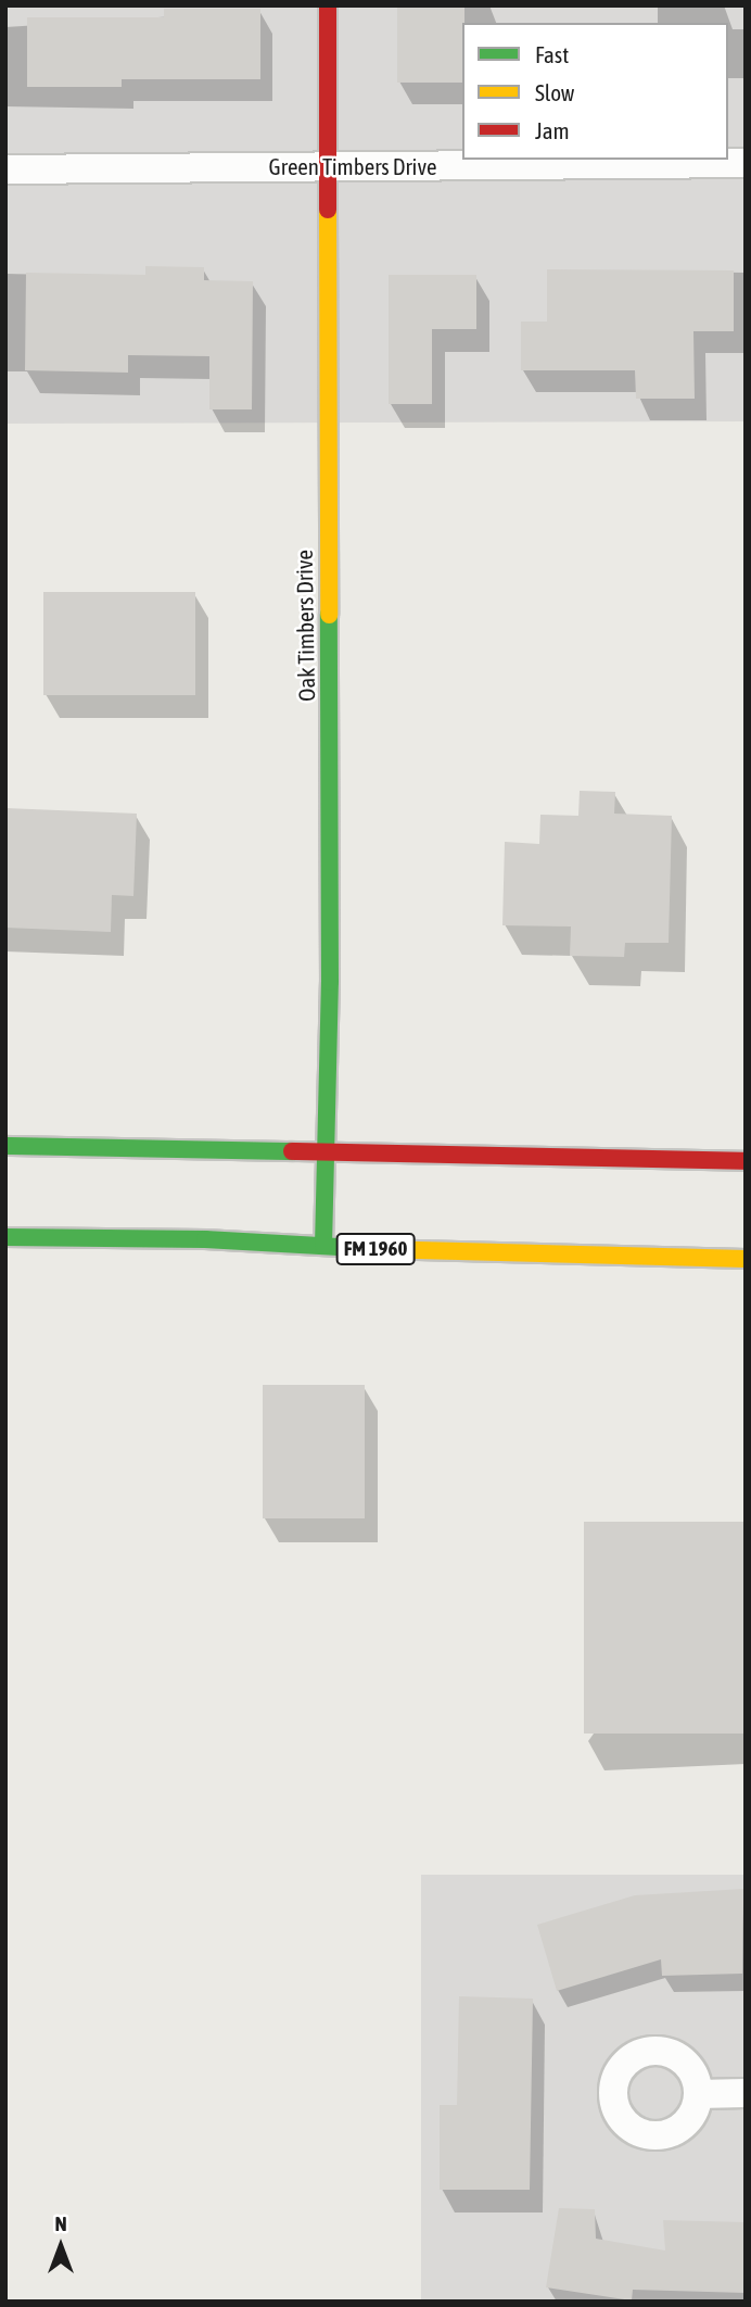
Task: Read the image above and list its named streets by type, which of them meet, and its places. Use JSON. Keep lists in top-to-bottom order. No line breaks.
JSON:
{"streets":{"main road":["Oak Timbers Drive","FM 1960"],"street":["Green Timbers Drive"]},"crossings":[["Green Timbers Drive","Oak Timbers Drive"],["Oak Timbers Drive","FM 1960"]],"legend":["Fast","Slow","Jam"],"north":"top"}
